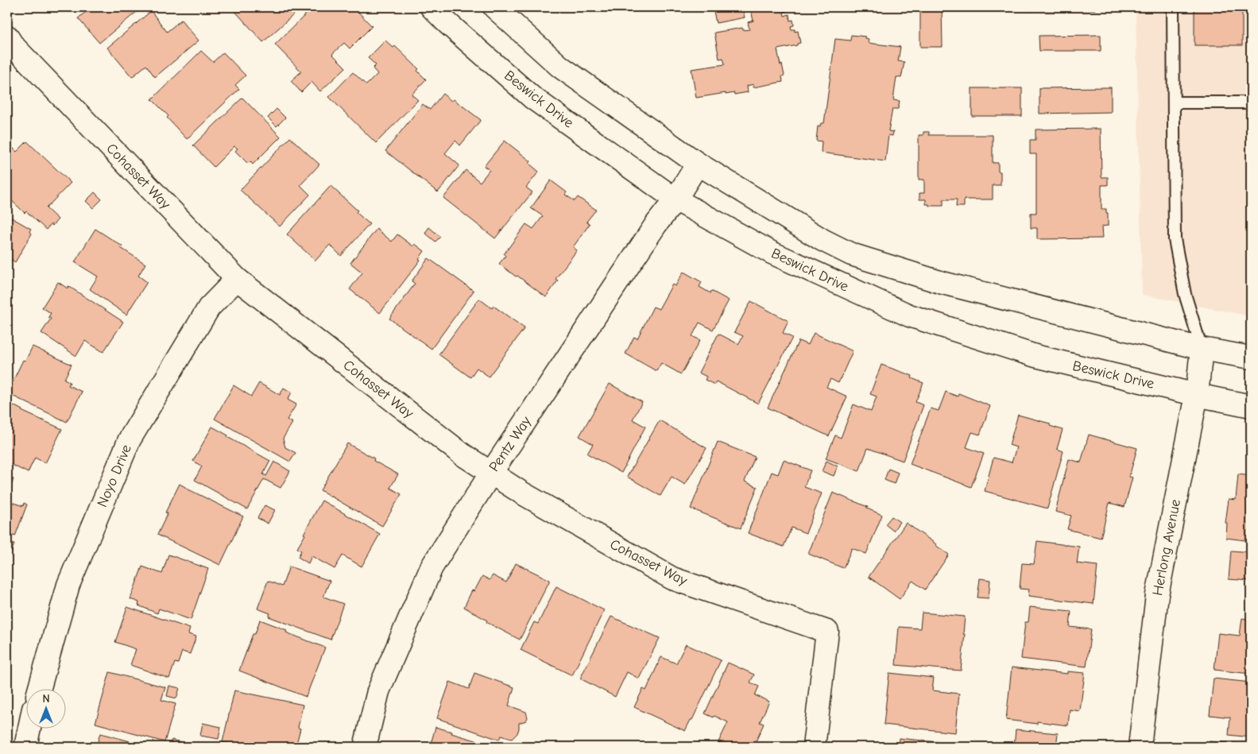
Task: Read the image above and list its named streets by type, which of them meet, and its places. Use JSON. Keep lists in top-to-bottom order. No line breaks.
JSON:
{"streets":{"street":["Beswick Drive","Cohasset Way","Pentz Way","Noyo Drive","Herlong Avenue"]},"crossings":[["Beswick Drive","Pentz Way"],["Beswick Drive","Herlong Avenue"],["Cohasset Way","Pentz Way"],["Cohasset Way","Noyo Drive"]],"north":"top"}
